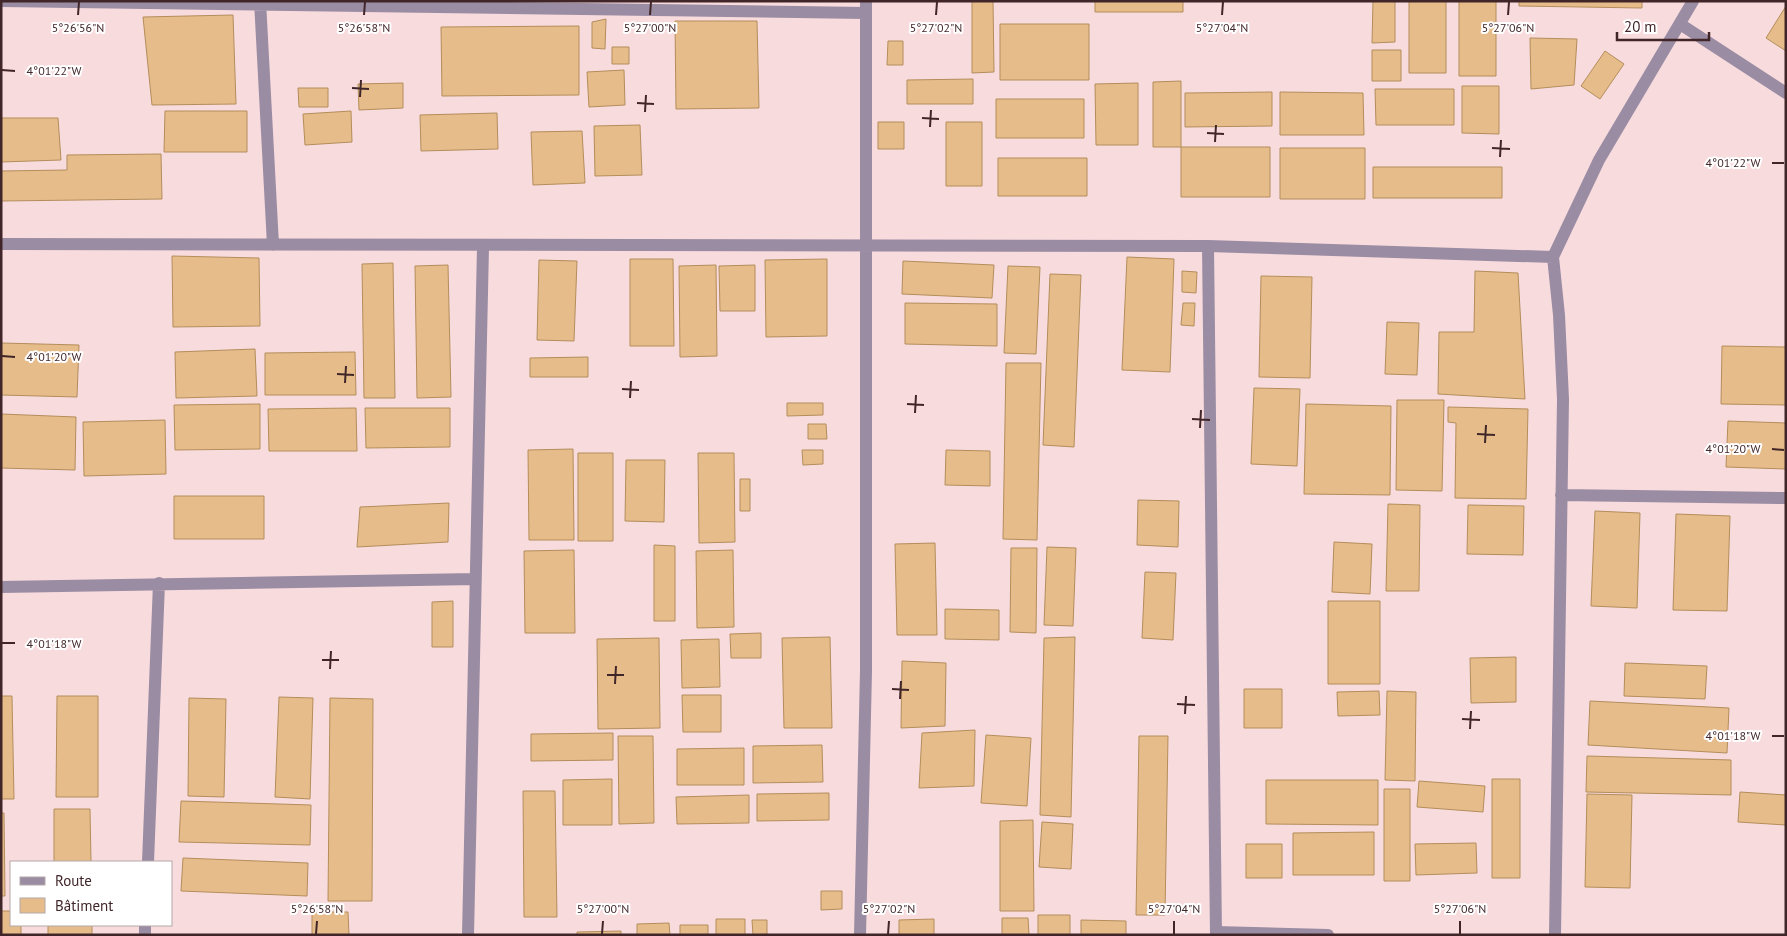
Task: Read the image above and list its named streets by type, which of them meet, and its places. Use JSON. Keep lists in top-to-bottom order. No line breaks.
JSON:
{"legend":["Route","Bâtiment"],"scale_bar":"20 m","coordinates":["5°26'56\"N","5°26'58\"N","5°27'00\"N","5°27'02\"N","5°27'04\"N","5°27'06\"N","4°01'22\"W","4°01'20\"W","4°01'18\"W"]}
